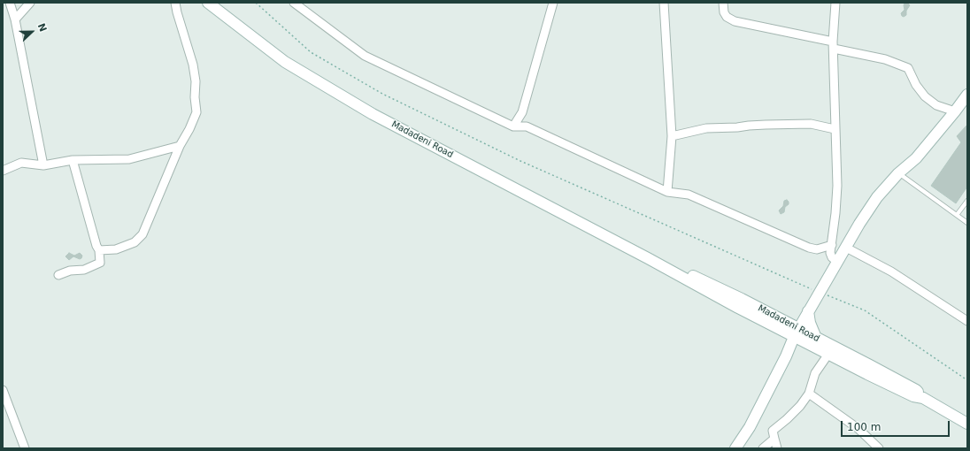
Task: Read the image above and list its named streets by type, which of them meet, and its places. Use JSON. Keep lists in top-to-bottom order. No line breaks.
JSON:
{"streets":{"street":["Madadeni Road"]},"scale_bar":"100 m","north":"right"}
